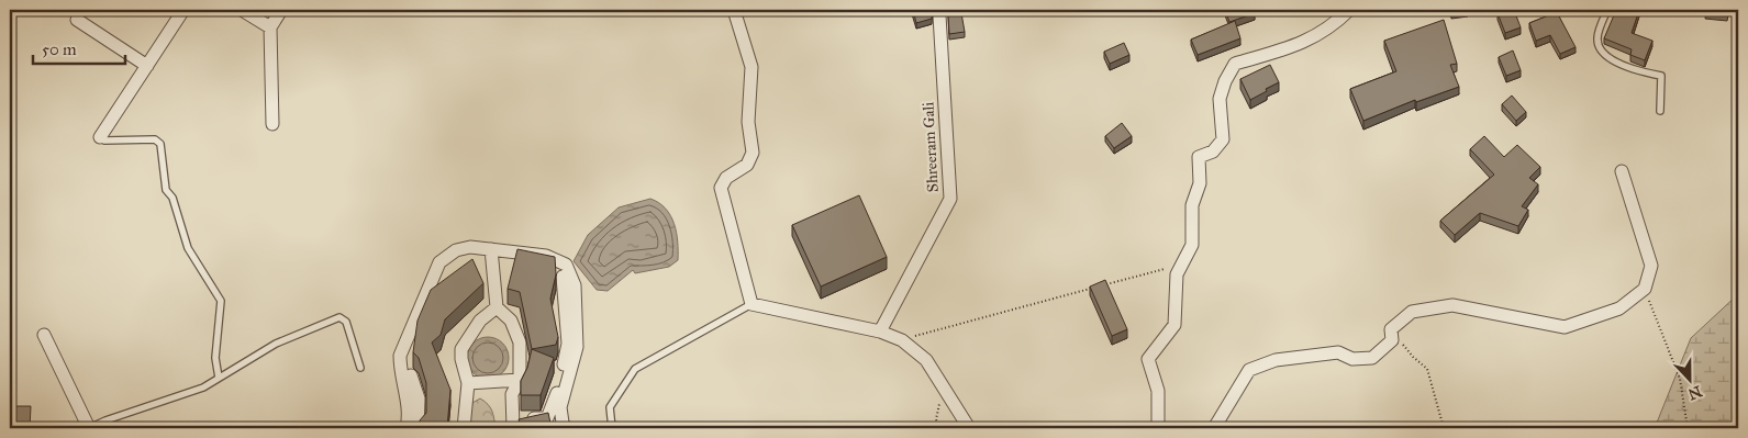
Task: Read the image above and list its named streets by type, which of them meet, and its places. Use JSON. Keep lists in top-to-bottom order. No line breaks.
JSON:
{"streets":{"street":["Shreeram Gali"]},"scale_bar":"50 m","north":"bottom"}
